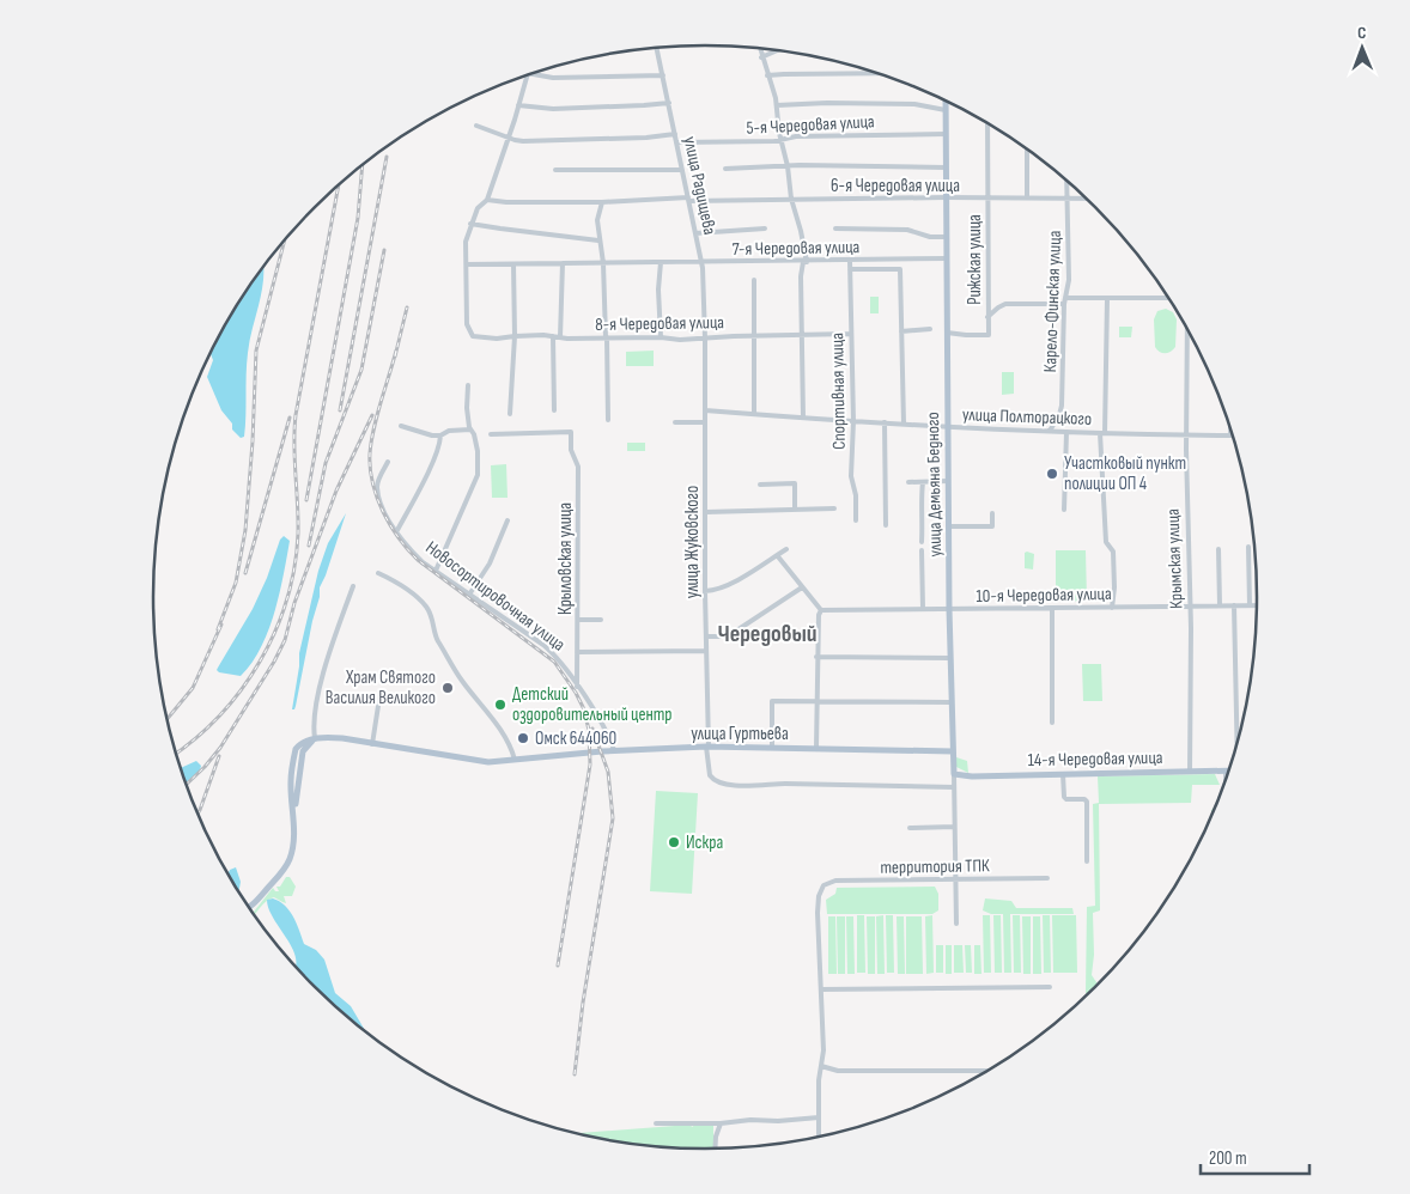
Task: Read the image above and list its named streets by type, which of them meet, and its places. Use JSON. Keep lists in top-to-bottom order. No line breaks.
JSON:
{"streets":{"main road":["улица Демьяна Бедного","улица Гуртьева","14-я Чередовая улица"],"street":["5-я Чередовая улица","улица Радищева","6-я Чередовая улица","7-я Чередовая улица","Рижская улица","Карело-Финская улица","8-я Чередовая улица","Спортивная улица","улица Полторацкого","улица Жуковского","Крыловская улица","Крымская улица","10-я Чередовая улица","Новосортировочная улица","территория ТПК"]},"crossings":[["5-я Чередовая улица","улица Радищева"],["5-я Чередовая улица","улица Демьяна Бедного"],["улица Радищева","6-я Чередовая улица"],["улица Радищева","7-я Чередовая улица"],["улица Радищева","8-я Чередовая улица"],["улица Радищева","улица Жуковского"],["6-я Чередовая улица","Рижская улица"],["6-я Чередовая улица","Карело-Финская улица"],["6-я Чередовая улица","улица Демьяна Бедного"],["7-я Чередовая улица","8-я Чередовая улица"],["7-я Чередовая улица","Спортивная улица"],["7-я Чередовая улица","улица Демьяна Бедного"],["Рижская улица","улица Демьяна Бедного"],["Карело-Финская улица","улица Полторацкого"],["8-я Чередовая улица","Спортивная улица"],["8-я Чередовая улица","улица Жуковского"],["Спортивная улица","улица Полторацкого"],["улица Полторацкого","улица Демьяна Бедного"],["улица Полторацкого","улица Жуковского"],["улица Полторацкого","Крымская улица"],["улица Демьяна Бедного","улица Жуковского"],["улица Демьяна Бедного","10-я Чередовая улица"],["улица Демьяна Бедного","улица Гуртьева"],["улица Демьяна Бедного","14-я Чередовая улица"],["улица Демьяна Бедного","территория ТПК"],["улица Жуковского","улица Гуртьева"],["Крыловская улица","Новосортировочная улица"],["Крымская улица","10-я Чередовая улица"],["Крымская улица","14-я Чередовая улица"],["Новосортировочная улица","улица Гуртьева"]],"districts":["Чередовый"],"places":["Участковый пункт полиции ОП 4","Храм Святого Василия Великого","Детский оздоровительный центр","Омск 644060","Искра"],"scale_bar":"200 m","north":"top"}
